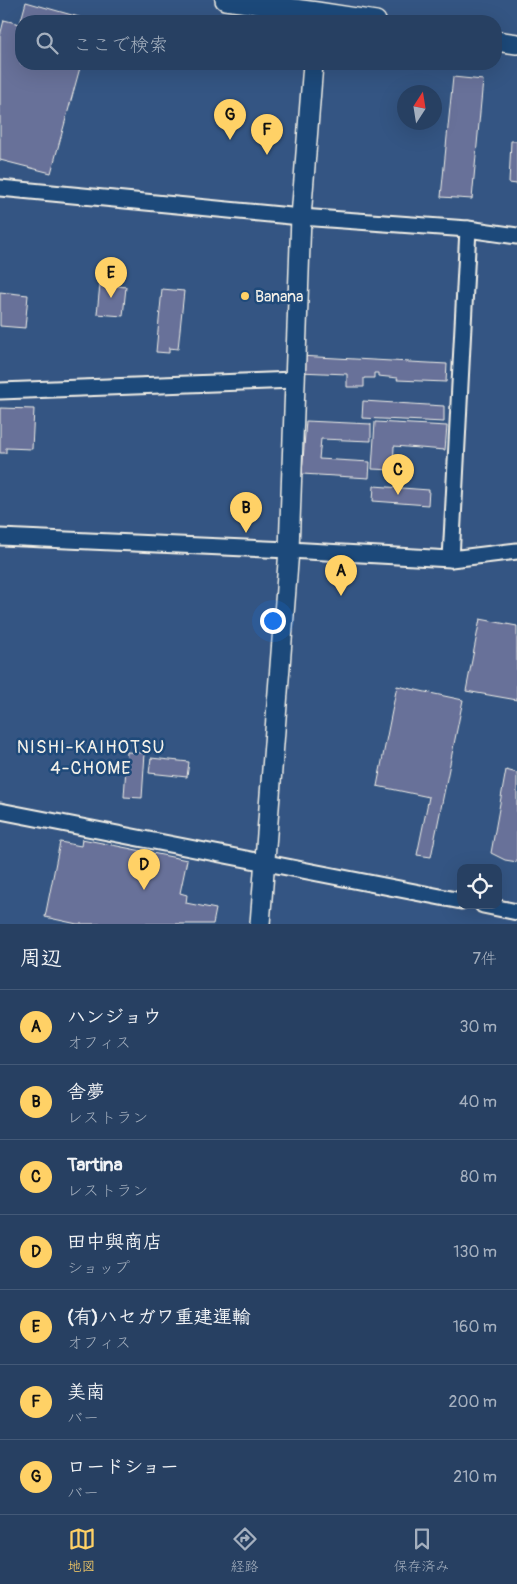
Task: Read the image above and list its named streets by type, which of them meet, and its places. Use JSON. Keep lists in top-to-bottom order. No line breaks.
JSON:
{"districts":["NISHI-KAIHOTSU 4-CHOME"],"places":["Banana"],"north":"top","page":{"search":"ここで検索","pins":["G","F","E","C","B","A","D"],"heading":["周辺","7件"],"list":[{"mark":"A","name":"ハンジョウ","note":"オフィス","value":"30 m"},{"mark":"B","name":"舎夢","note":"レストラン","value":"40 m"},{"mark":"C","name":"Tartina","note":"レストラン","value":"80 m"},{"mark":"D","name":"田中與商店","note":"ショップ","value":"130 m"},{"mark":"E","name":"(有)ハセガワ重建運輸","note":"オフィス","value":"160 m"},{"mark":"F","name":"美南","note":"バー","value":"200 m"},{"mark":"G","name":"ロードショー","note":"バー","value":"210 m"}],"nav":["地図","経路","保存済み"]}}
